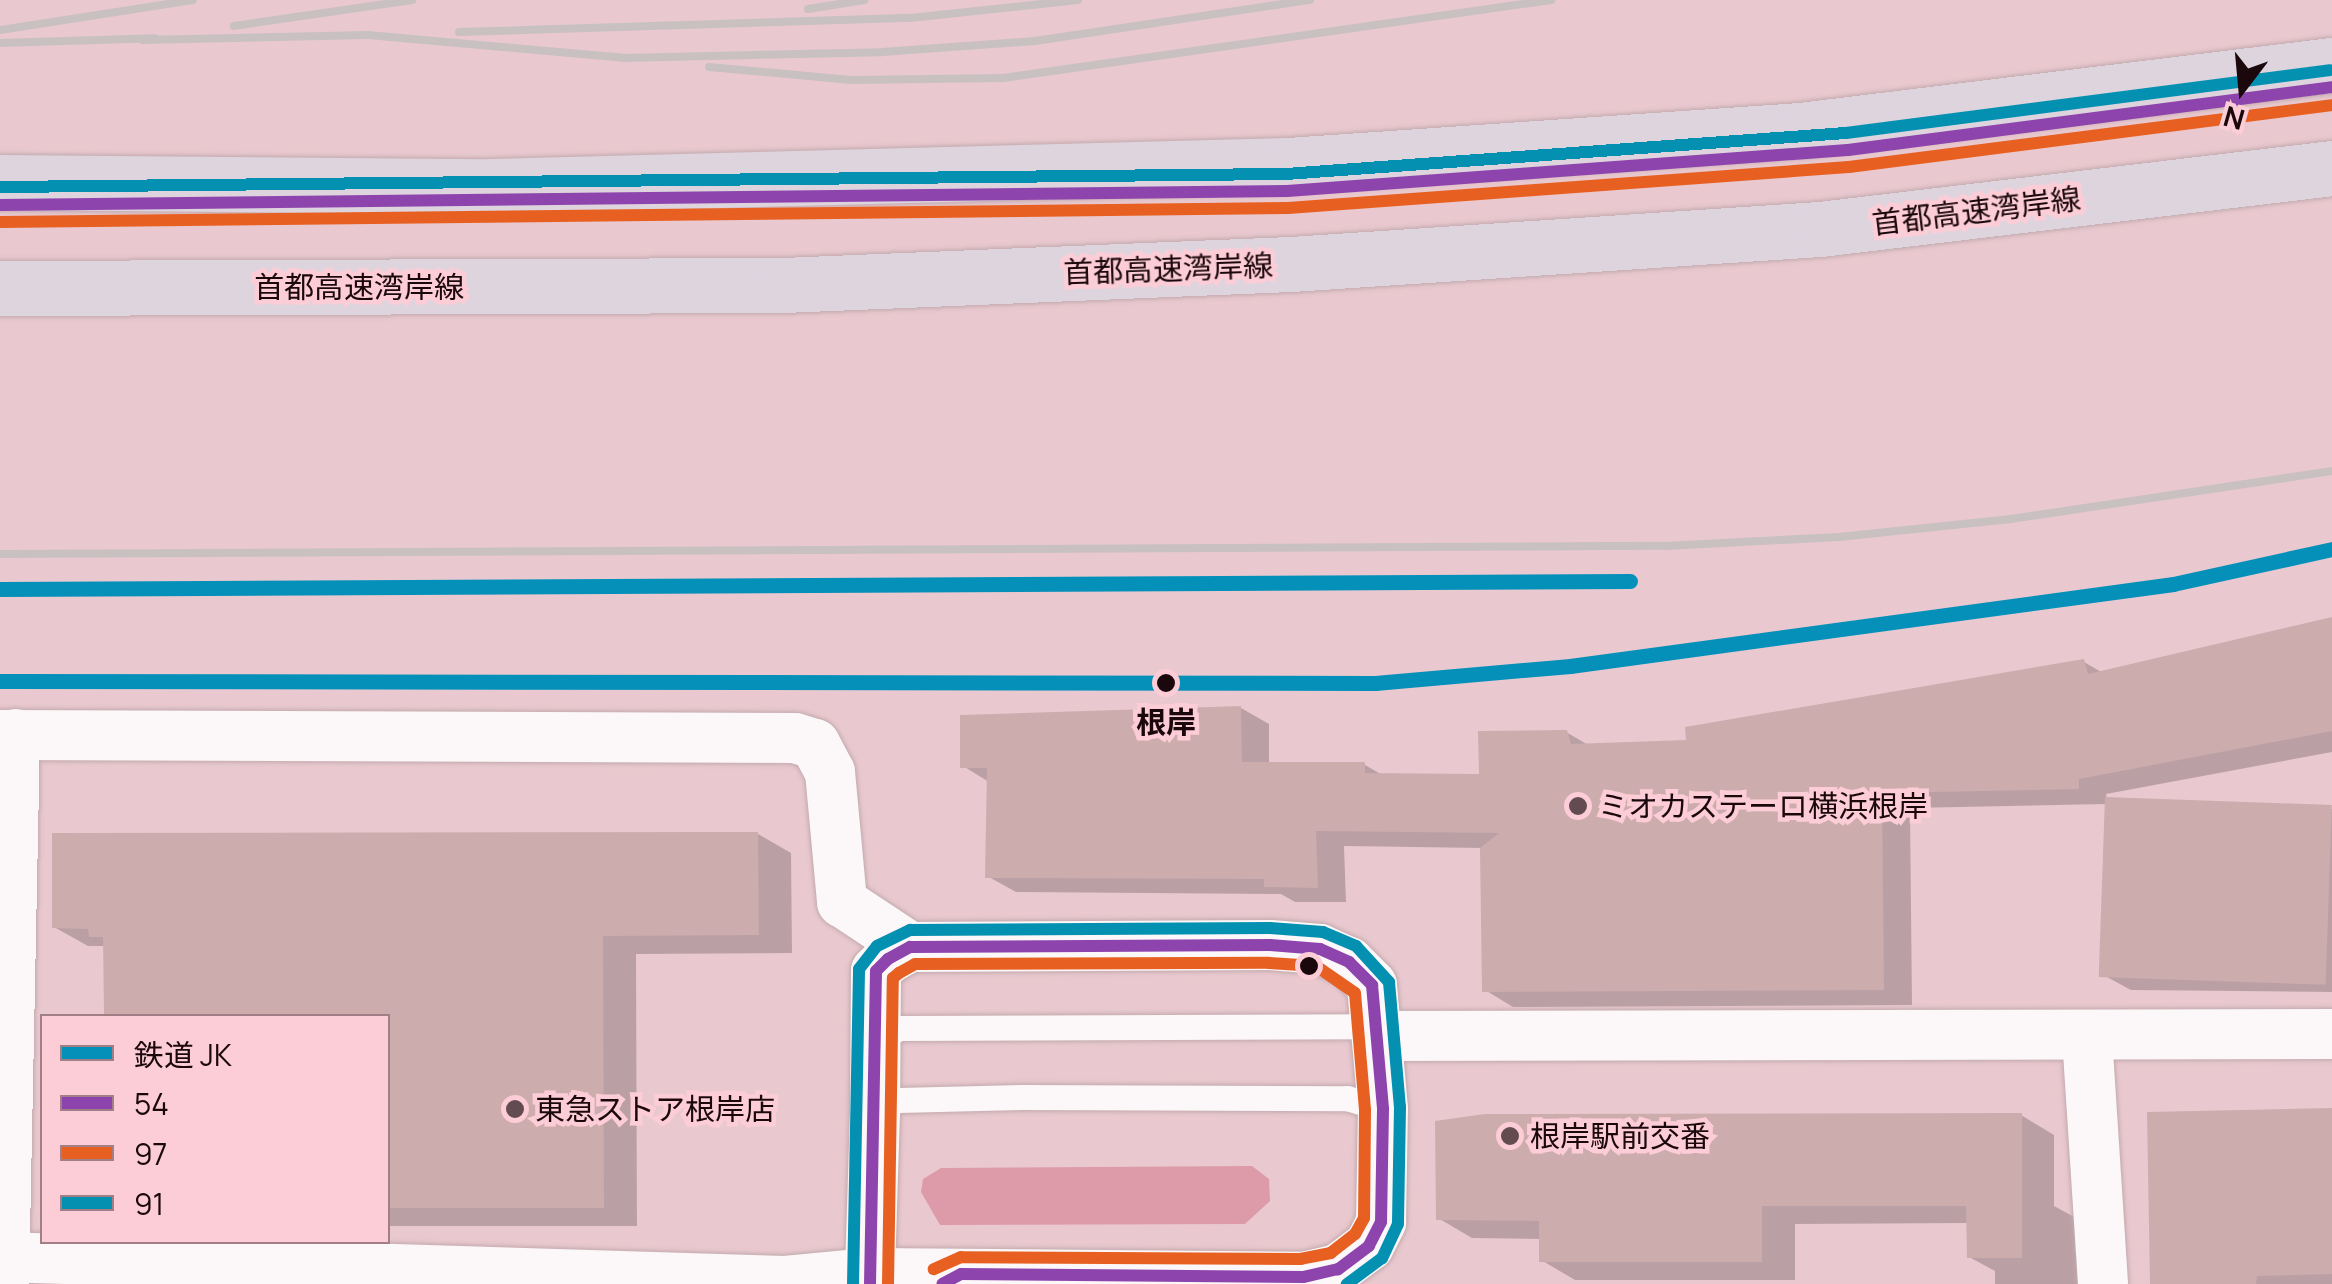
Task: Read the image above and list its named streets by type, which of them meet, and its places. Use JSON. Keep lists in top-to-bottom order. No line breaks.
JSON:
{"streets":{"highway":["首都高速湾岸線"]},"places":["根岸","ミオカステーロ横浜根岸","東急ストア根岸店","根岸駅前交番"],"lines":["transit line 91","transit line 54","transit line 97","rail line JK"],"legend":["鉄道 JK","54","97","91"],"north":"bottom"}
